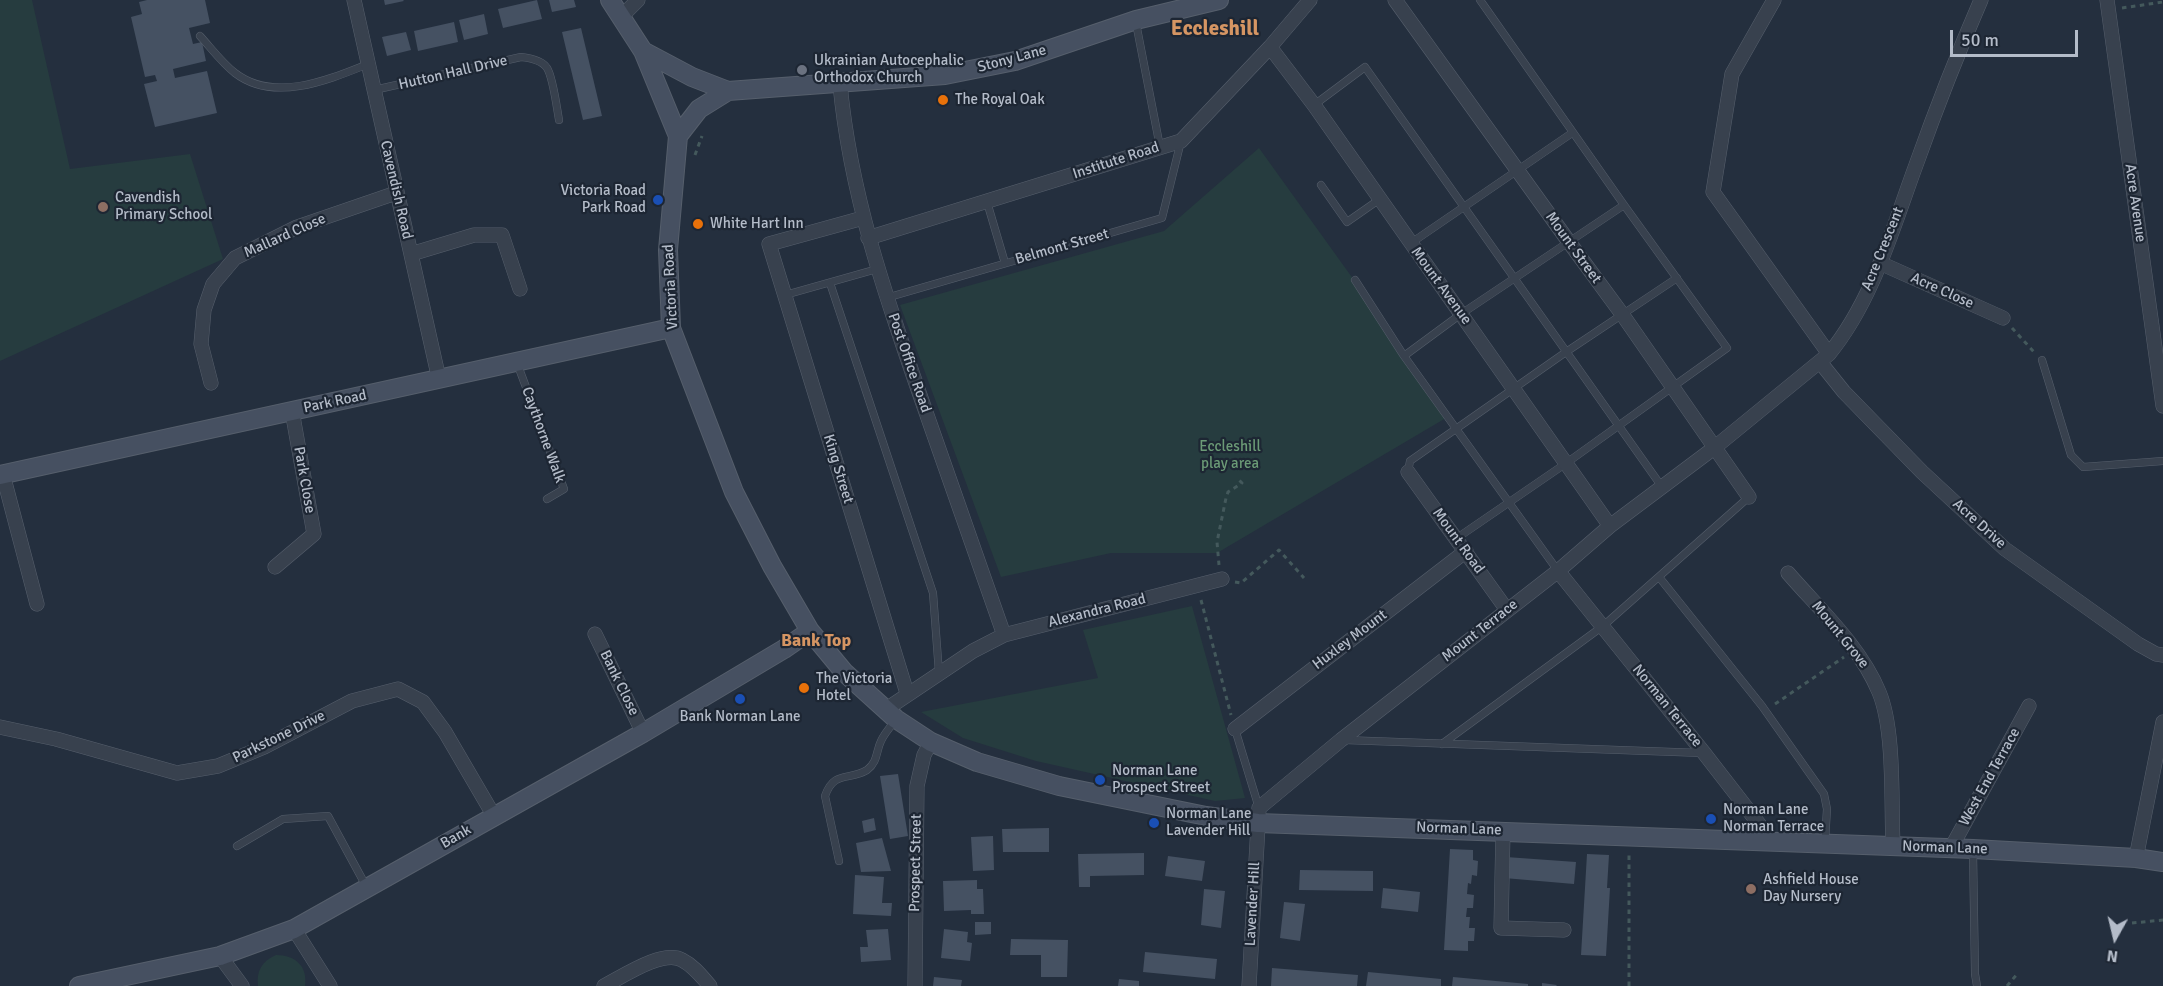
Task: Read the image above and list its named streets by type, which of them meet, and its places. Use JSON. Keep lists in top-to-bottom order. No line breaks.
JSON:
{"streets":{"street":["Stony Lane","Institute Road","Cavendish Road","Acre Avenue","Mallard Close","Mount Street","Acre Crescent","Mount Avenue","Victoria Road","Acre Close","Post Office Road","Park Road","King Street","Park Close","Acre Drive","Mount Road","Alexandra Road","Mount Terrace","Mount Grove","Huxley Mount","Bank Close","Norman Terrace","Parkstone Drive","West End Terrace","Norman Lane","Bank","Prospect Street","Lavender Hill"],"lane":["Hutton Hall Drive","Belmont Street","Caythorne Walk"]},"crossings":[["Stony Lane","Victoria Road"],["Stony Lane","Post Office Road"],["Hutton Hall Drive","Cavendish Road"],["Institute Road","Belmont Street"],["Institute Road","Post Office Road"],["Cavendish Road","Mallard Close"],["Cavendish Road","Park Road"],["Belmont Street","Post Office Road"],["Mount Street","Acre Crescent"],["Mount Street","Mount Terrace"],["Acre Crescent","Acre Close"],["Acre Crescent","Acre Drive"],["Acre Crescent","Mount Terrace"],["Mount Avenue","Mount Terrace"],["Victoria Road","Park Road"],["Victoria Road","Norman Lane"],["Victoria Road","Bank"],["Post Office Road","King Street"],["Post Office Road","Alexandra Road"],["Park Road","Caythorne Walk"],["Park Road","Park Close"],["King Street","Alexandra Road"],["Mount Road","Mount Terrace"],["Mount Road","Huxley Mount"],["Alexandra Road","Norman Lane"],["Mount Terrace","Norman Terrace"],["Mount Terrace","Norman Lane"],["Mount Terrace","Lavender Hill"],["Mount Grove","Norman Lane"],["Bank Close","Bank"],["Norman Terrace","Norman Lane"],["Parkstone Drive","Bank"],["West End Terrace","Norman Lane"],["Norman Lane","Bank"],["Norman Lane","Prospect Street"],["Norman Lane","Lavender Hill"]],"districts":["Eccleshill","Bank Top"],"parks":["Eccleshill play area"],"places":["Ukrainian Autocephalic Orthodox Church","The Royal Oak","Victoria Road Park Road","Cavendish Primary School","White Hart Inn","The Victoria Hotel","Bank Norman Lane","Norman Lane Prospect Street","Norman Lane Norman Terrace","Norman Lane Lavender Hill","Ashfield House Day Nursery"],"scale_bar":"50 m","north":"bottom"}
